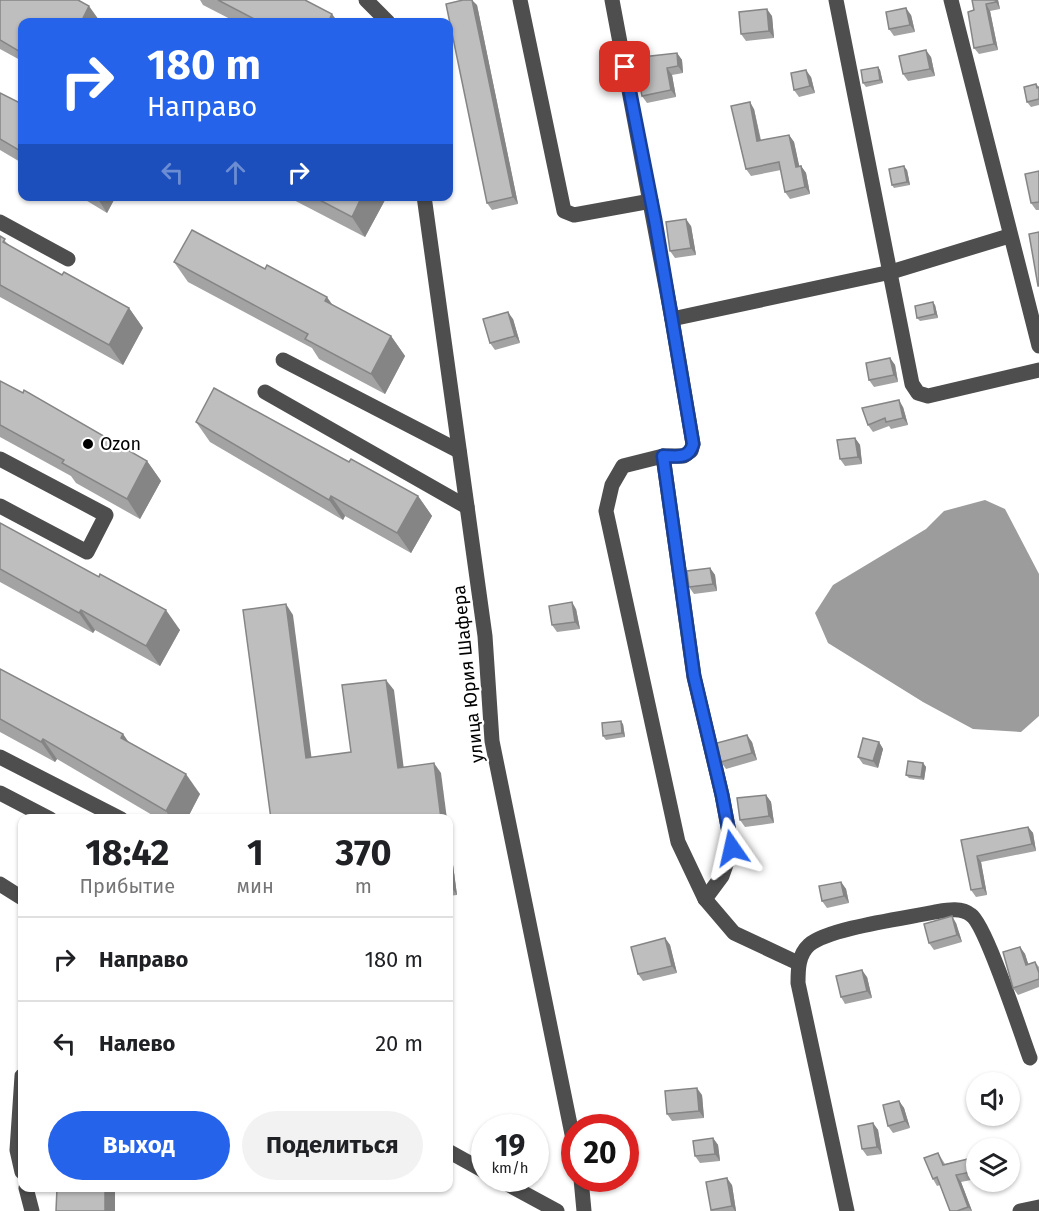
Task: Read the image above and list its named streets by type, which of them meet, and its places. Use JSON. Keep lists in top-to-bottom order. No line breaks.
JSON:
{"streets":{"street":["улица Юрия Шафера"]},"places":["Ozon"],"page":{"turn":["180 m","Направо"],"eta":["18:42","Прибытие","1","мин","370","m"],"list":[{"name":"Направо","value":"180 m"},{"name":"Налево","value":"20 m"}],"buttons":["Выход","Поделиться"],"speed":"19 km/h","limit":"20"}}
